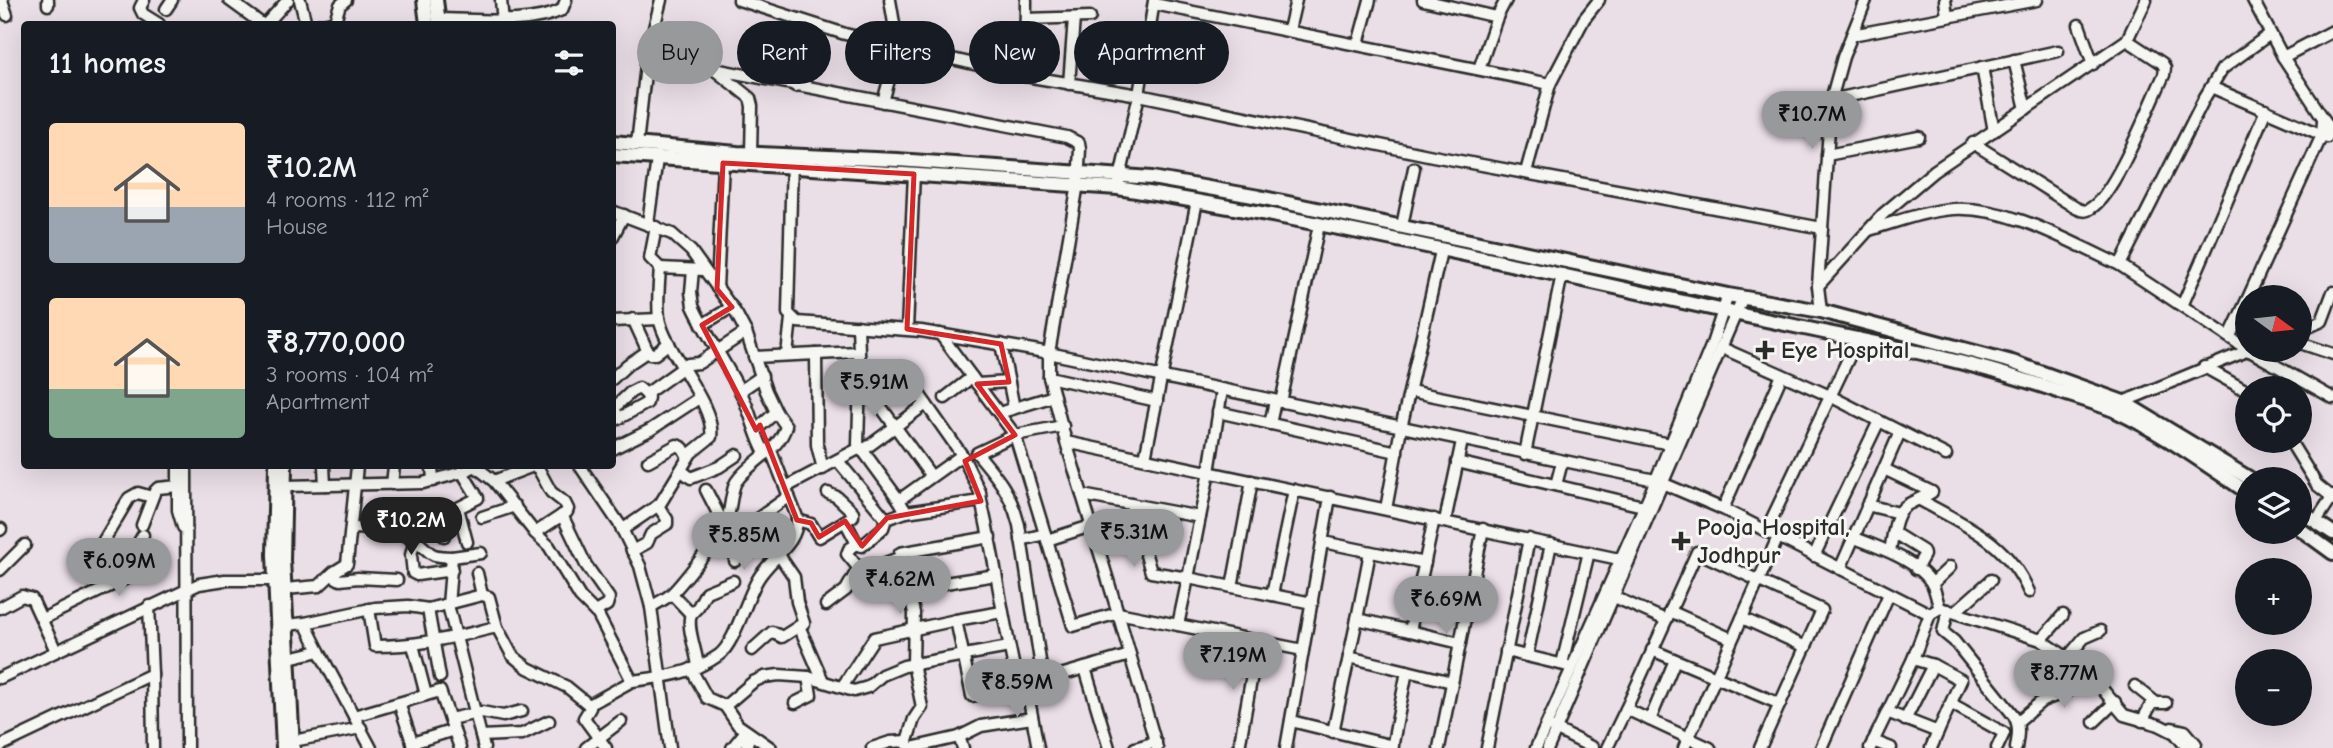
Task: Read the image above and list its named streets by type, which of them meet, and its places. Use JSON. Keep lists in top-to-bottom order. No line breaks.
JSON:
{"places":{"health":["Eye Hospital","Pooja Hospital, Jodhpur"]},"north":"right","page":{"chip":["Buy","Rent","Filters","New","Apartment"],"heading":"11 homes","price":["₹10.7M","₹5.91M","₹10.2M","₹5.31M","₹5.85M","₹6.09M","₹4.62M","₹6.69M","₹7.19M","₹8.77M","₹8.59M"],"list":[{"name":"₹10.2M","note":"4 rooms · 112 m² · House"},{"name":"₹8,770,000","note":"3 rooms · 104 m² · Apartment"}],"map_buttons":["+","−"]}}
